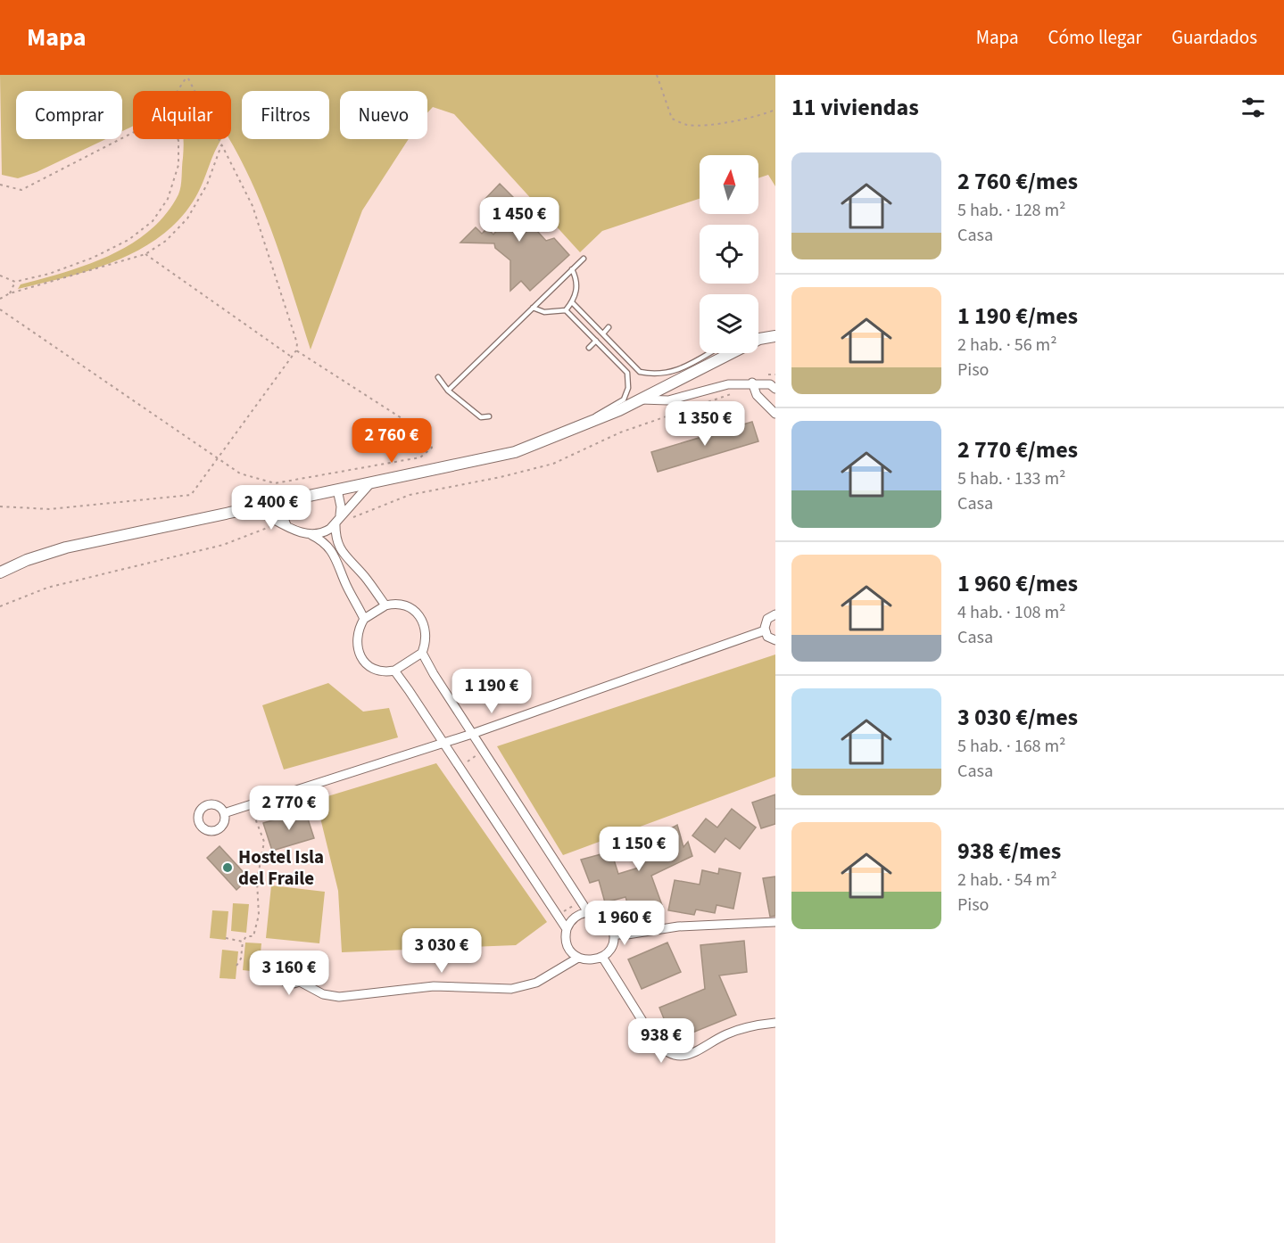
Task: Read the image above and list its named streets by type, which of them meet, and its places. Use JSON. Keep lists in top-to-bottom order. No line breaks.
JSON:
{"places":["Hostel Isla del Fraile"],"north":"top","page":{"header":"Mapa","nav":["Mapa","Cómo llegar","Guardados"],"heading":"11 viviendas","chip":["Comprar","Alquilar","Filtros","Nuevo"],"list":[{"name":"2 760 €/mes","note":"5 hab. · 128 m² · Casa"},{"name":"1 190 €/mes","note":"2 hab. · 56 m² · Piso"},{"name":"2 770 €/mes","note":"5 hab. · 133 m² · Casa"},{"name":"1 960 €/mes","note":"4 hab. · 108 m² · Casa"},{"name":"3 030 €/mes","note":"5 hab. · 168 m² · Casa"},{"name":"938 €/mes","note":"2 hab. · 54 m² · Piso"}],"price":["1 450 €","1 350 €","2 760 €","2 400 €","1 190 €","2 770 €","1 150 €","1 960 €","3 030 €","3 160 €","938 €"]}}
